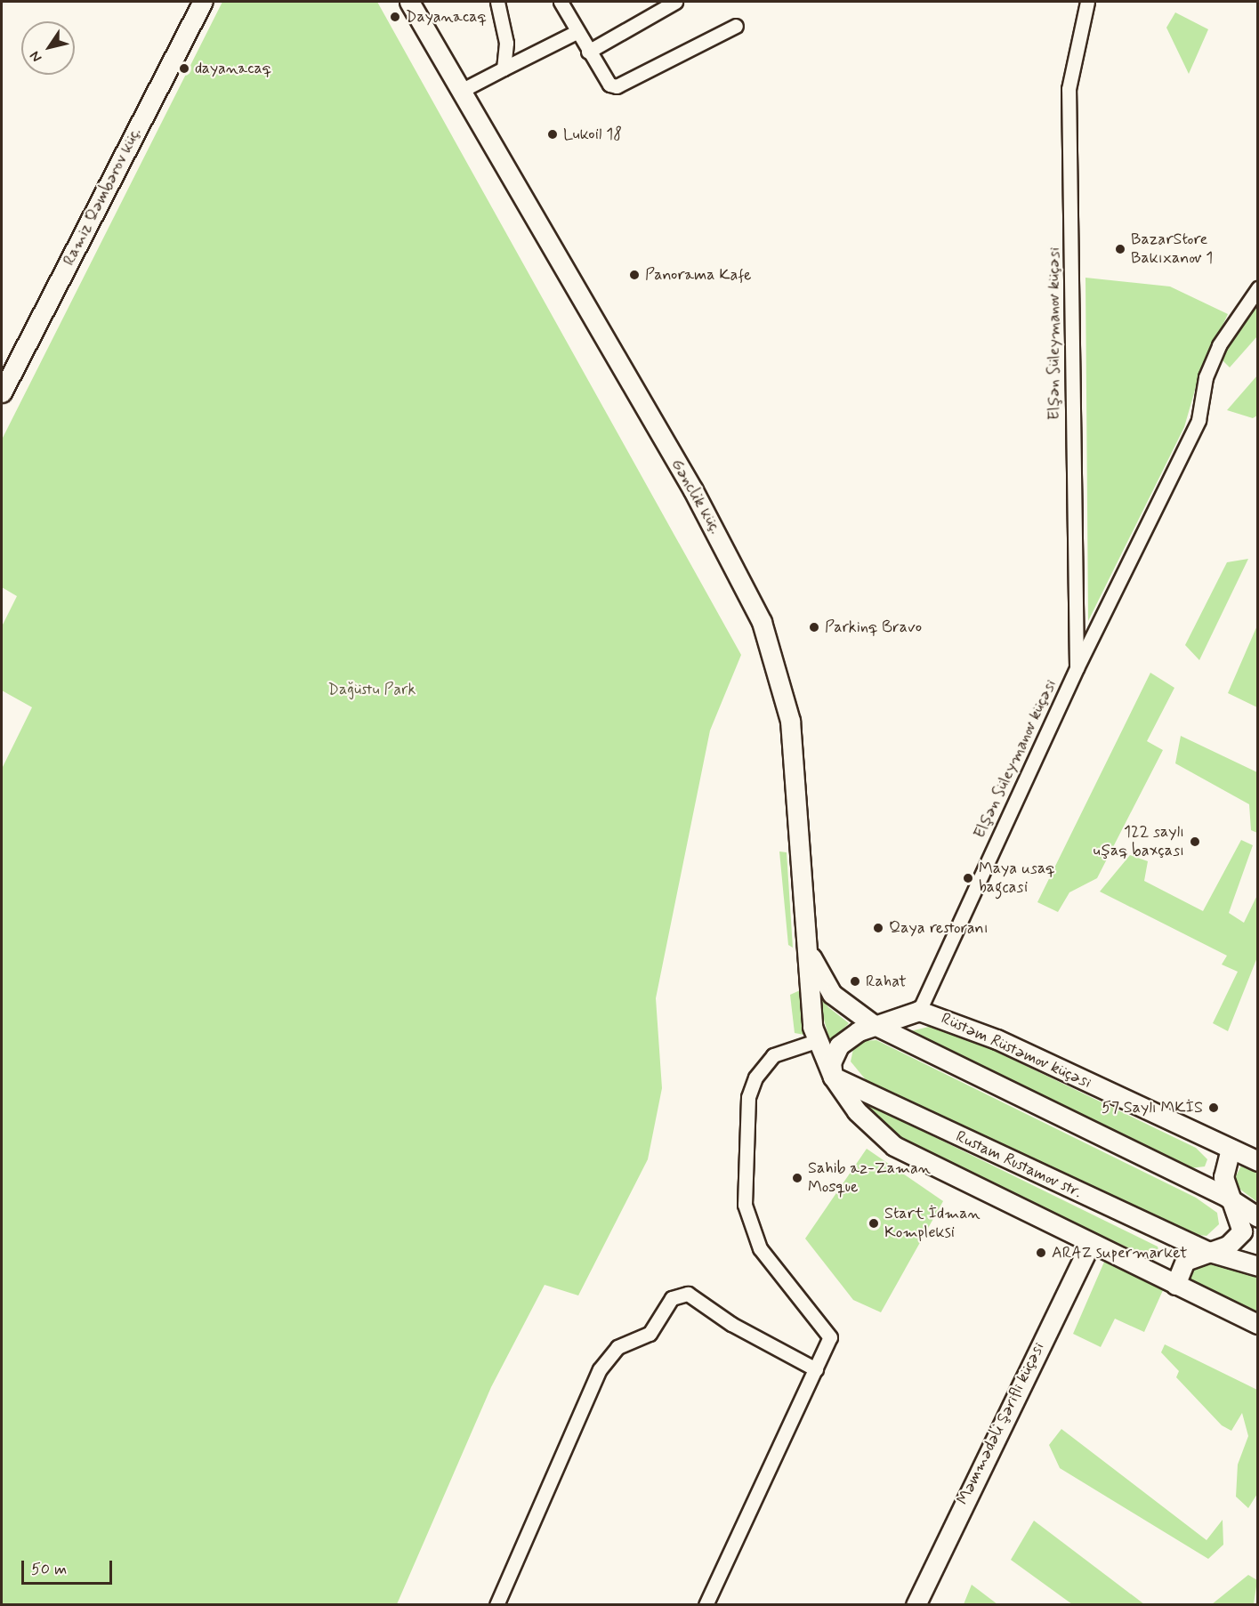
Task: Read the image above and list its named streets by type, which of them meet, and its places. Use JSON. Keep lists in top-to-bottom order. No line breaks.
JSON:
{"streets":{"main road":["Ramiz Qəmbərov küç.","Gənclik küç.","Rüstəm Rüstəmov küçəsi","Rustam Rustamov str.","Məmmədəli Şərifli küçəsi"],"street":["Elşən Süleymanov küçəsi"]},"crossings":[["Elşən Süleymanov küçəsi","Rüstəm Rüstəmov küçəsi"]],"parks":["Dağüstu Park"],"places":["Dayanacaq","dayanacaq","Lukoil 18","BazarStore Bakıxanov 1","Panorama Kafe","Parkinq Bravo","122 saylı uşaq baxçası","Maya usaq bagcasi","Qaya restoranı","Rahat","57 Saylı MKİS","Sahib az-Zaman Mosque","Start İdman Kompleksi","ARAZ supermarket"],"scale_bar":"50 m","north":"bottom left"}
